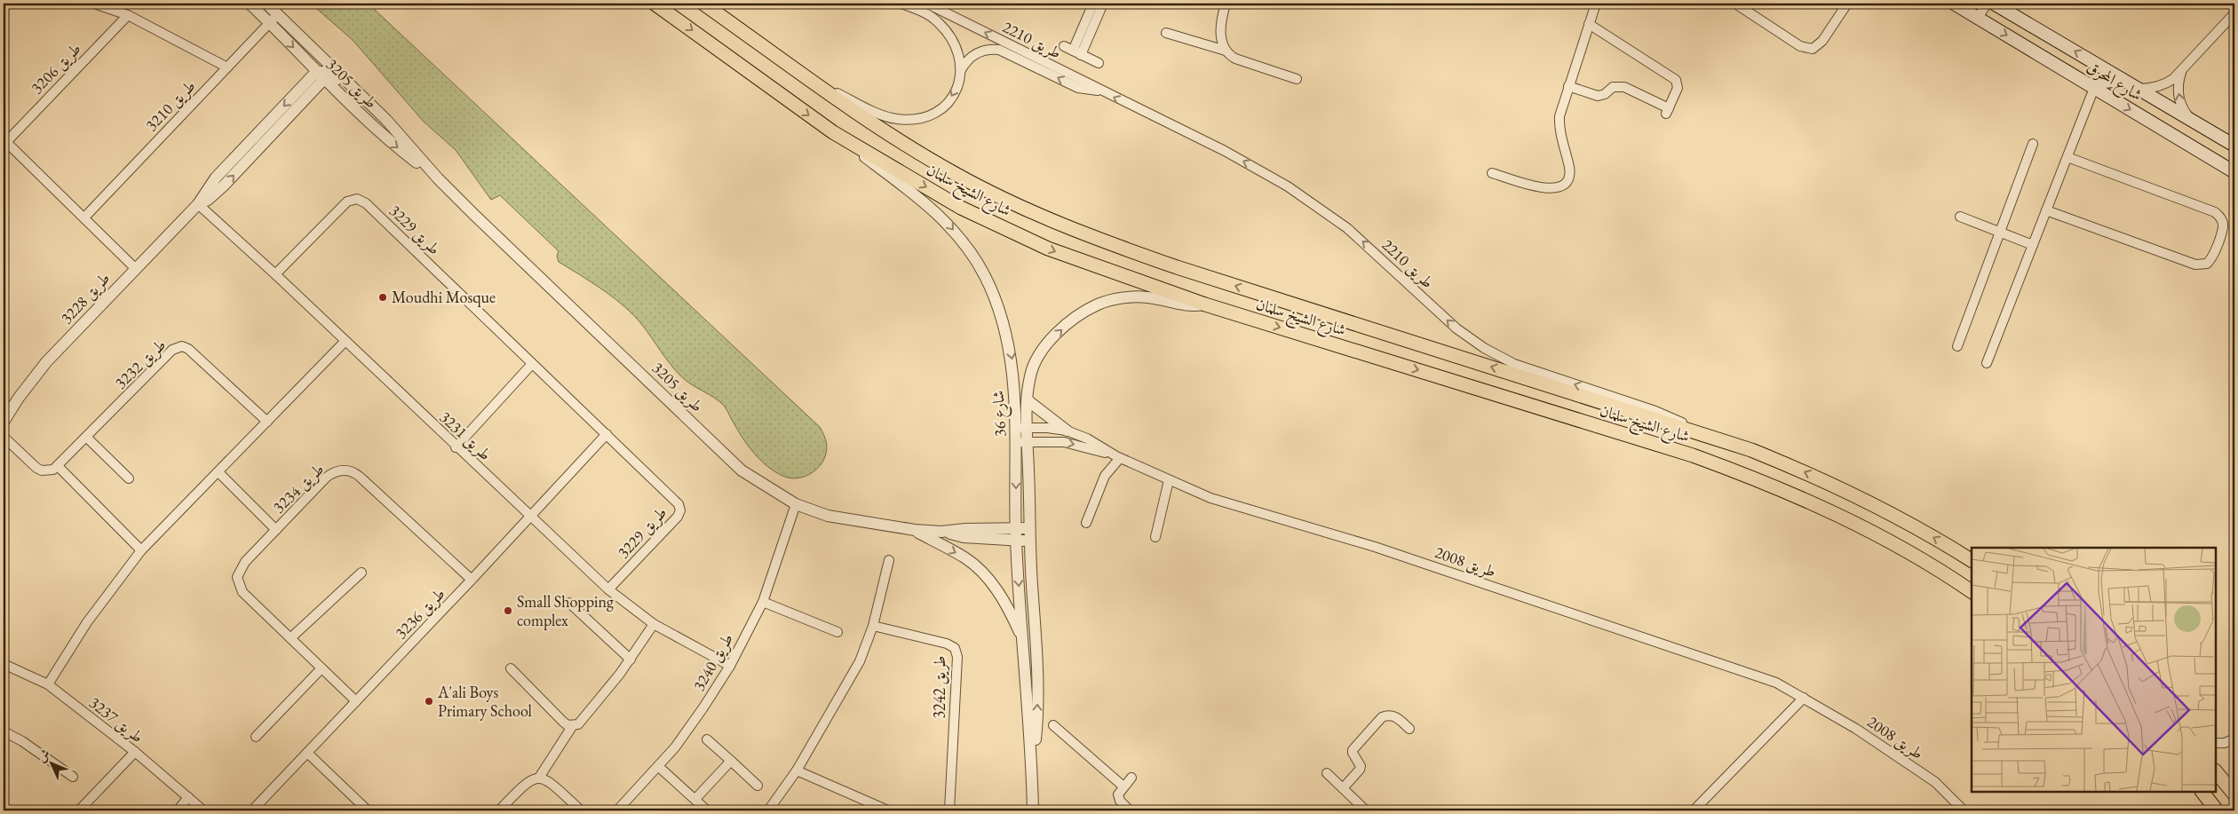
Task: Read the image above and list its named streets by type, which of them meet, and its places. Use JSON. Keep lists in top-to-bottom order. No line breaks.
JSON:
{"streets":{"main road":["شارع المحرق","شارع الشيخ سلمان"],"street":["طريق 2210","طريق 3206","طريق 3205","طريق 3210","طريق 3229","طريق 3228","طريق 3232","شارع 36","طريق 3231","طريق 3234","طريق 2008","طريق 3236","طريق 3240","طريق 3242","طريق 3237"]},"crossings":[["طريق 2210","شارع الشيخ سلمان"],["طريق 3205","طريق 3210"],["طريق 3205","طريق 3228"],["طريق 3205","شارع 36"],["طريق 3205","طريق 3240"],["شارع الشيخ سلمان","شارع 36"],["طريق 3229","طريق 3231"],["طريق 3229","طريق 3236"],["طريق 3228","طريق 3231"],["شارع 36","طريق 2008"],["طريق 3231","طريق 3236"],["طريق 3231","طريق 3240"],["طريق 3234","طريق 3236"]],"one_way":["طريق 2210"],"places":["Moudhi Mosque","Small Shopping complex","A'ali Boys Primary School"],"north":"top left"}
